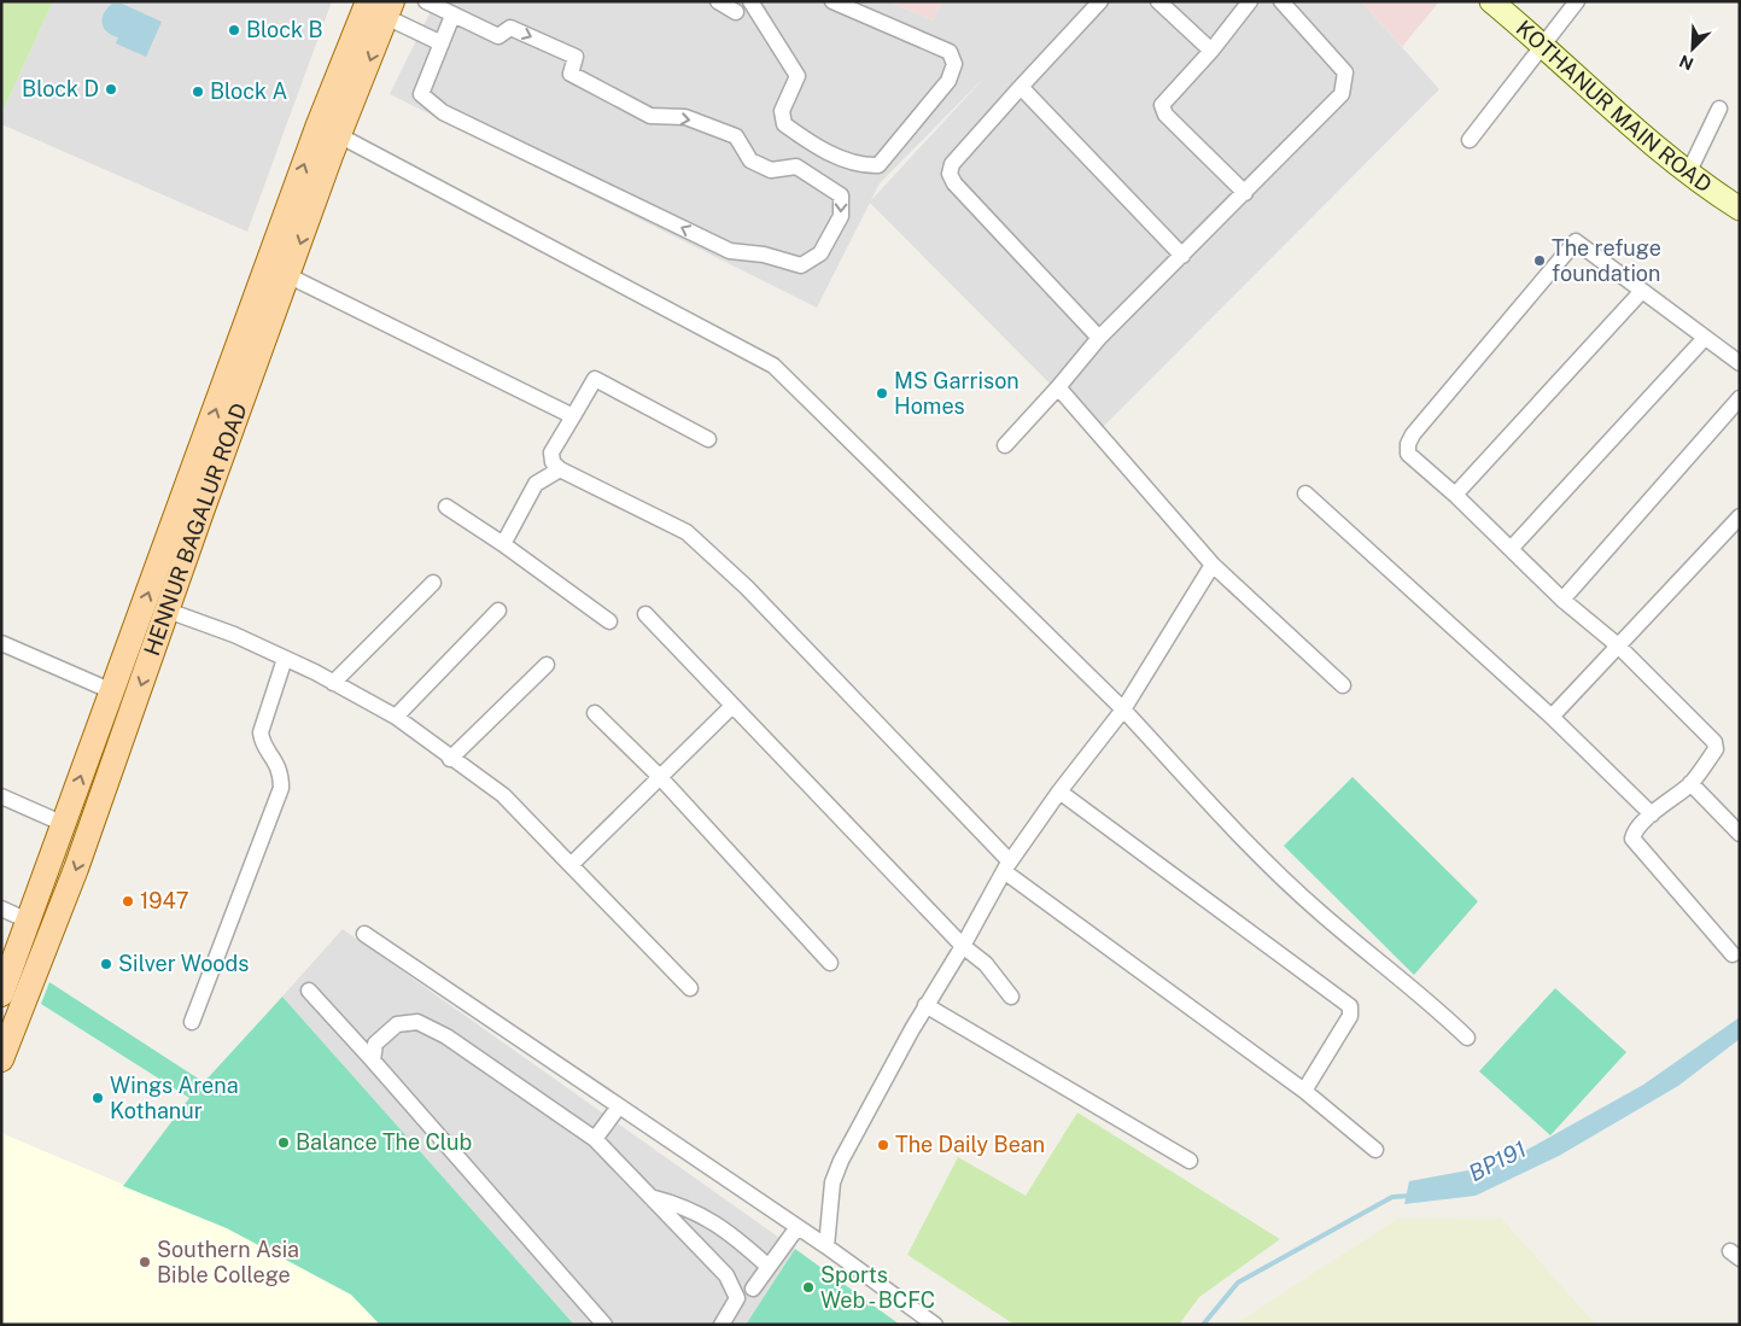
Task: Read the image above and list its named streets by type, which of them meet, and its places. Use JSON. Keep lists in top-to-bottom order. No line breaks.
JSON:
{"streets":{"main road":["KOTHANUR MAIN ROAD","HENNUR BAGALUR ROAD"]},"water":["BP191"],"places":["Block B","Block D","Block A","The refuge foundation","MS Garrison Homes","1947","Silver Woods","Wings Arena Kothanur","Balance The Club","The Daily Bean","Southern Asia Bible College","Sports Web - BCFC"],"north":"bottom left"}
